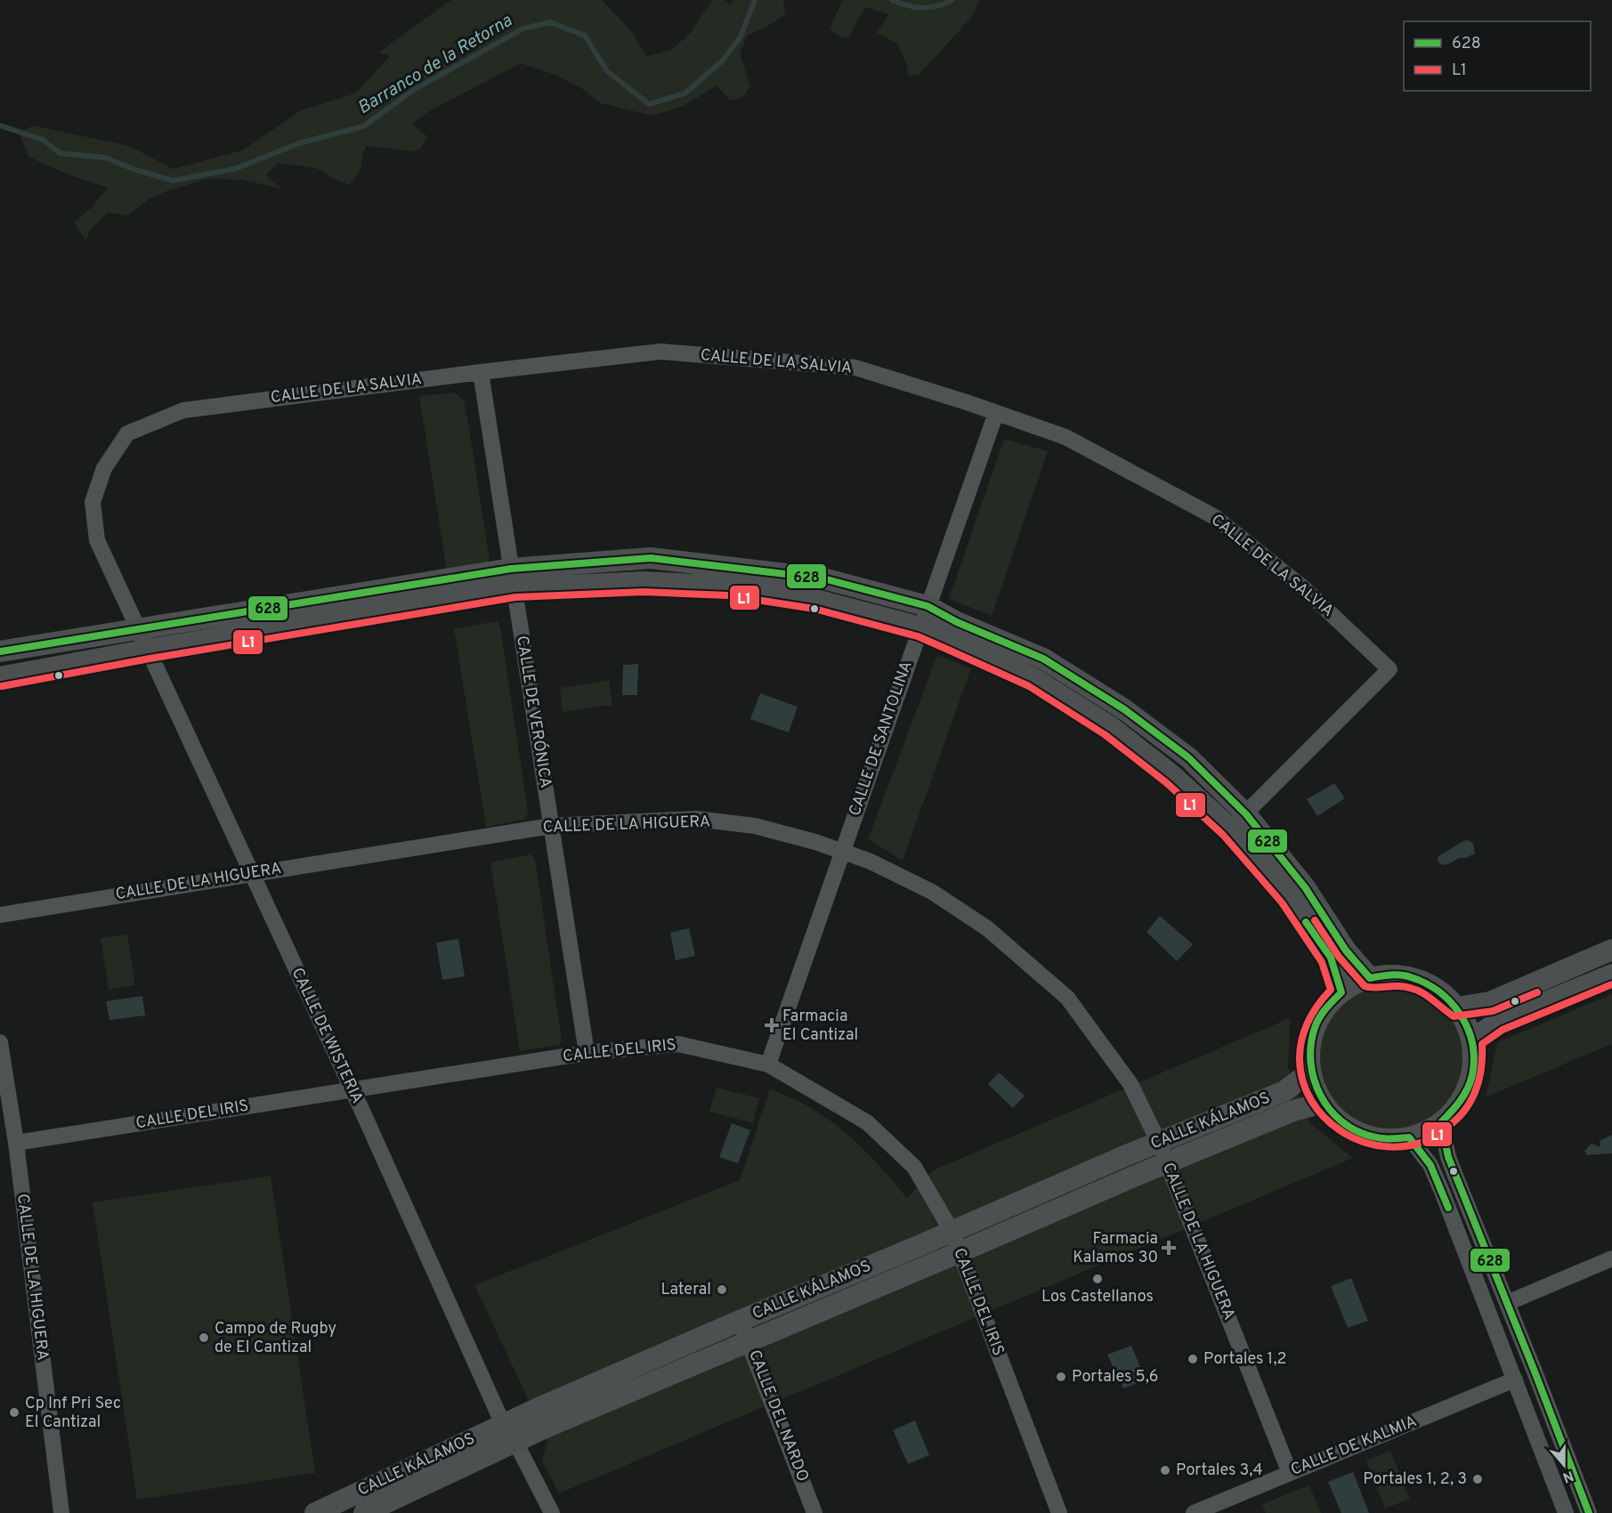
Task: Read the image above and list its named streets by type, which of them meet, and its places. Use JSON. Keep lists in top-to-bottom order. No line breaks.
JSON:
{"streets":{"street":["CALLE DE LA SALVIA","CALLE DE VERÓNICA","CALLE DE SANTOLINA","CALLE DE LA HIGUERA","CALLE DE WISTERIA","CALLE DEL IRIS","CALLE KÁLAMOS","CALLE DEL NARDO","CALLE DE KALMIA"]},"crossings":[["CALLE DE LA SALVIA","CALLE DE VERÓNICA"],["CALLE DE LA SALVIA","CALLE DE SANTOLINA"],["CALLE DE LA SALVIA","CALLE DE WISTERIA"],["CALLE DE VERÓNICA","CALLE DE LA HIGUERA"],["CALLE DE VERÓNICA","CALLE DEL IRIS"],["CALLE DE SANTOLINA","CALLE DE LA HIGUERA"],["CALLE DE SANTOLINA","CALLE DEL IRIS"],["CALLE DE LA HIGUERA","CALLE DE WISTERIA"],["CALLE DE LA HIGUERA","CALLE DEL IRIS"],["CALLE DE LA HIGUERA","CALLE KÁLAMOS"],["CALLE DE LA HIGUERA","CALLE DE KALMIA"],["CALLE DE WISTERIA","CALLE DEL IRIS"],["CALLE DE WISTERIA","CALLE KÁLAMOS"],["CALLE DEL IRIS","CALLE KÁLAMOS"],["CALLE KÁLAMOS","CALLE DEL NARDO"]],"water":["Barranco de la Retorna"],"places":{"health":["Farmacia El Cantizal","Farmacia Kalamos 30"],"other":["Los Castellanos","Lateral","Campo de Rugby de El Cantizal","Portales 1,2","Portales 5,6","Cp Inf Pri Sec El Cantizal","Portales 3,4","Portales 1, 2, 3"]},"lines":["transit line 628","transit line L1"],"legend":["628","L1"],"north":"bottom"}
